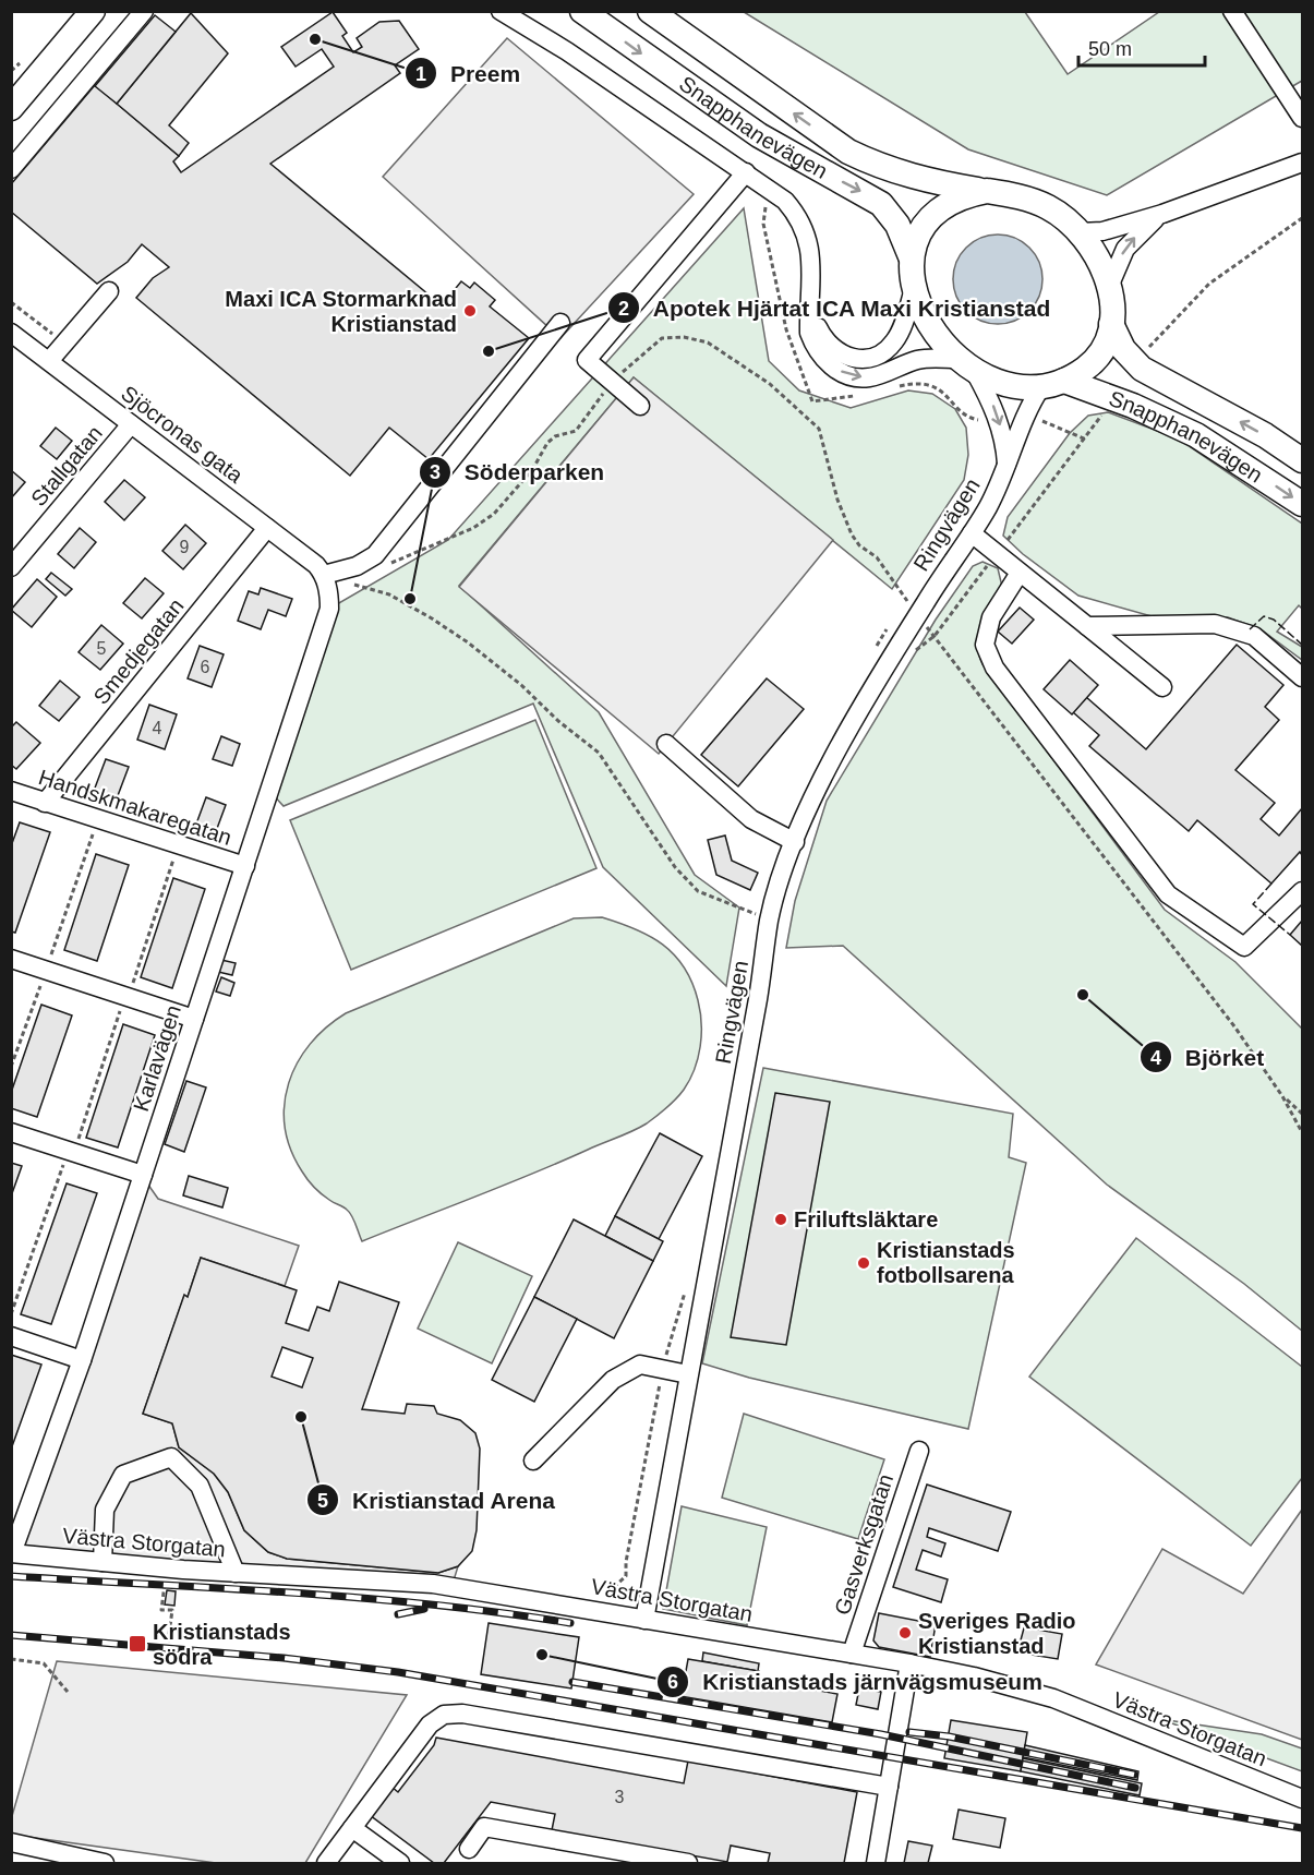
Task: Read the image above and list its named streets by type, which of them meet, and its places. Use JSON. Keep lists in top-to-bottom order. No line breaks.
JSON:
{"streets":{"main road":["Snapphanevägen"],"street":["Sjöcronas gata","Stallgatan","Ringvägen","Smedjegatan","Handskmakaregatan","Karlavägen","Västra Storgatan","Gasverksgatan"]},"crossings":[["Snapphanevägen","Ringvägen"],["Sjöcronas gata","Stallgatan"],["Sjöcronas gata","Smedjegatan"],["Sjöcronas gata","Karlavägen"],["Ringvägen","Västra Storgatan"],["Smedjegatan","Handskmakaregatan"],["Handskmakaregatan","Karlavägen"],["Karlavägen","Västra Storgatan"],["Västra Storgatan","Gasverksgatan"]],"places":{"other":["Preem","Maxi ICA Stormarknad Kristianstad","Apotek Hjärtat ICA Maxi Kristianstad","Söderparken","Björket","Friluftsläktare","Kristianstads fotbollsarena","Kristianstad Arena","Sveriges Radio Kristianstad","Kristianstads järnvägsmuseum"],"transit":["Kristianstads södra"]},"house_numbers":["9","5","6","4","3"],"scale_bar":"50 m"}
